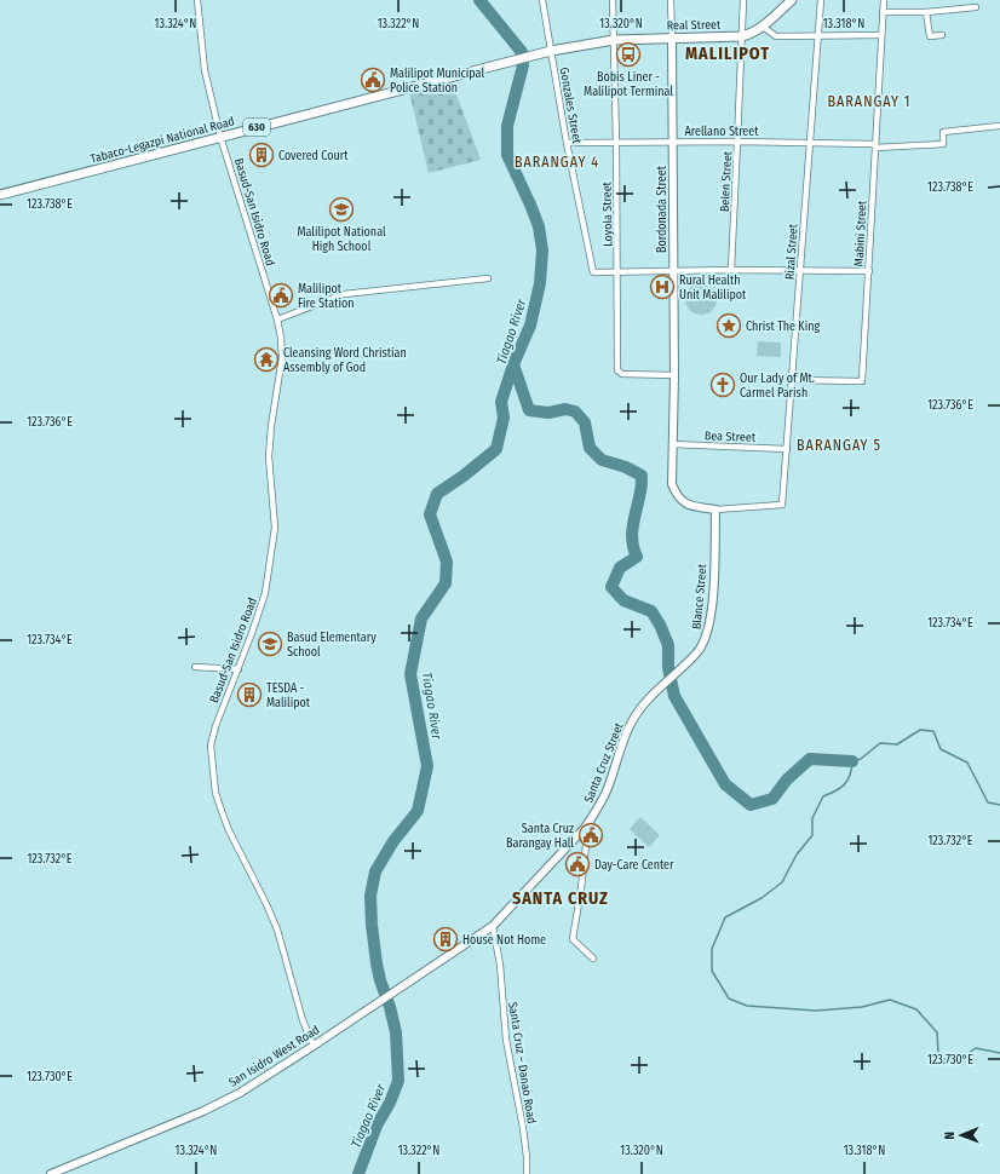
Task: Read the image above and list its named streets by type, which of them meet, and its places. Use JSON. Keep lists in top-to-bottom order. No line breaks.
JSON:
{"streets":{"main road":["Real Street","630","Tabaco-Legazpi National Road"],"street":["Gonzales Street","Arellano Street","Belen Street","Bordonada Street","Basud-San Isidro Road","Loyola Street","Mabini Street","Rizal Street","Bea Street","Blance Street","Santa Cruz Street","San Isidro West Road","Santa Cruz – Danao Road"]},"crossings":[["Real Street","Gonzales Street"],["Real Street","Tabaco-Legazpi National Road"],["Real Street","Belen Street"],["Real Street","Bordonada Street"],["Real Street","Loyola Street"],["Gonzales Street","Arellano Street"],["Gonzales Street","Loyola Street"],["Arellano Street","Belen Street"],["Arellano Street","Bordonada Street"],["Arellano Street","Loyola Street"],["Arellano Street","Mabini Street"],["Arellano Street","Rizal Street"],["Tabaco-Legazpi National Road","Basud-San Isidro Road"],["Bordonada Street","Loyola Street"],["Bordonada Street","Rizal Street"],["Bordonada Street","Bea Street"],["Bordonada Street","Blance Street"],["Basud-San Isidro Road","San Isidro West Road"],["Mabini Street","Rizal Street"],["Rizal Street","Bea Street"],["Rizal Street","Blance Street"],["Blance Street","Santa Cruz Street"],["Santa Cruz Street","San Isidro West Road"],["Santa Cruz Street","Santa Cruz – Danao Road"],["San Isidro West Road","Santa Cruz – Danao Road"]],"districts":["MALILIPOT","BARANGAY 1","BARANGAY 4","BARANGAY 5","SANTA CRUZ"],"water":["Tiagao River"],"places":{"bus stop":["Bobis Liner - Malilipot Terminal"],"public building":["Malilipot Municipal Police Station","Malilipot Fire Station","Santa Cruz Barangay Hall","Day-Care Center"],"building":["Covered Court","TESDA - Malilipot","House Not Home"],"school or university":["Malilipot National High School","Basud Elementary School"],"hospital":["Rural Health Unit Malilipot"],"place":["Christ The King"],"temple":["Cleansing Word Christian Assembly of God"],"church":["Our Lady of Mt. Carmel Parish"]},"north":"left","coordinates":["13.324°N","13.322°N","13.320°N","13.318°N","123.738°E","123.736°E","123.734°E","123.732°E","123.730°E"]}
